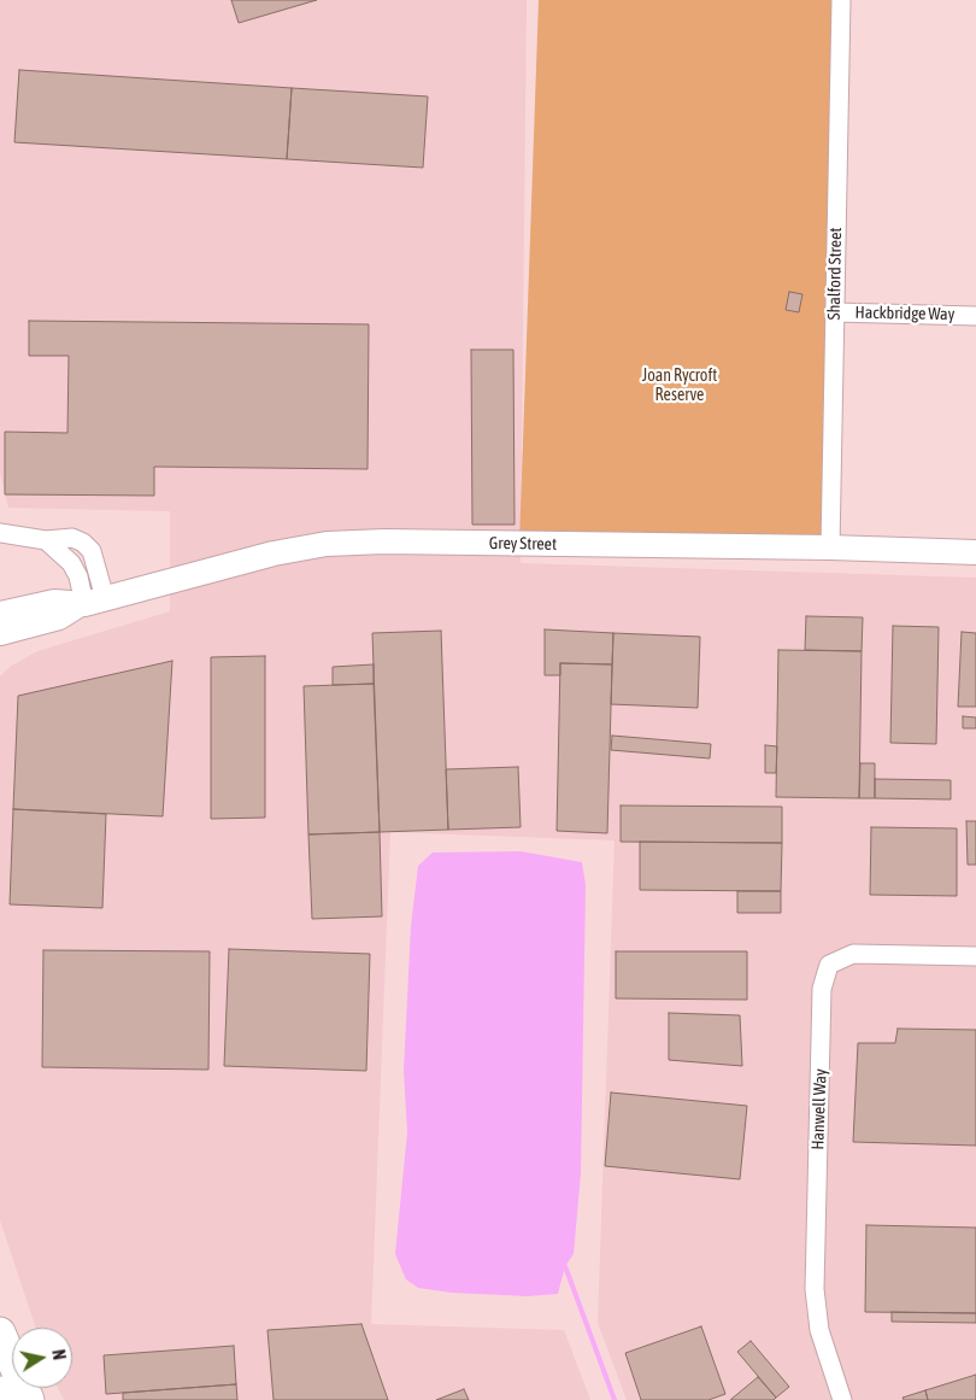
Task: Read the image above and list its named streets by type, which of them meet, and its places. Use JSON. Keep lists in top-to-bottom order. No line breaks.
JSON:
{"streets":{"street":["Shalford Street","Hackbridge Way","Grey Street","Hanwell Way"]},"crossings":[["Shalford Street","Hackbridge Way"],["Shalford Street","Grey Street"]],"parks":["Joan Rycroft Reserve"],"north":"right"}
